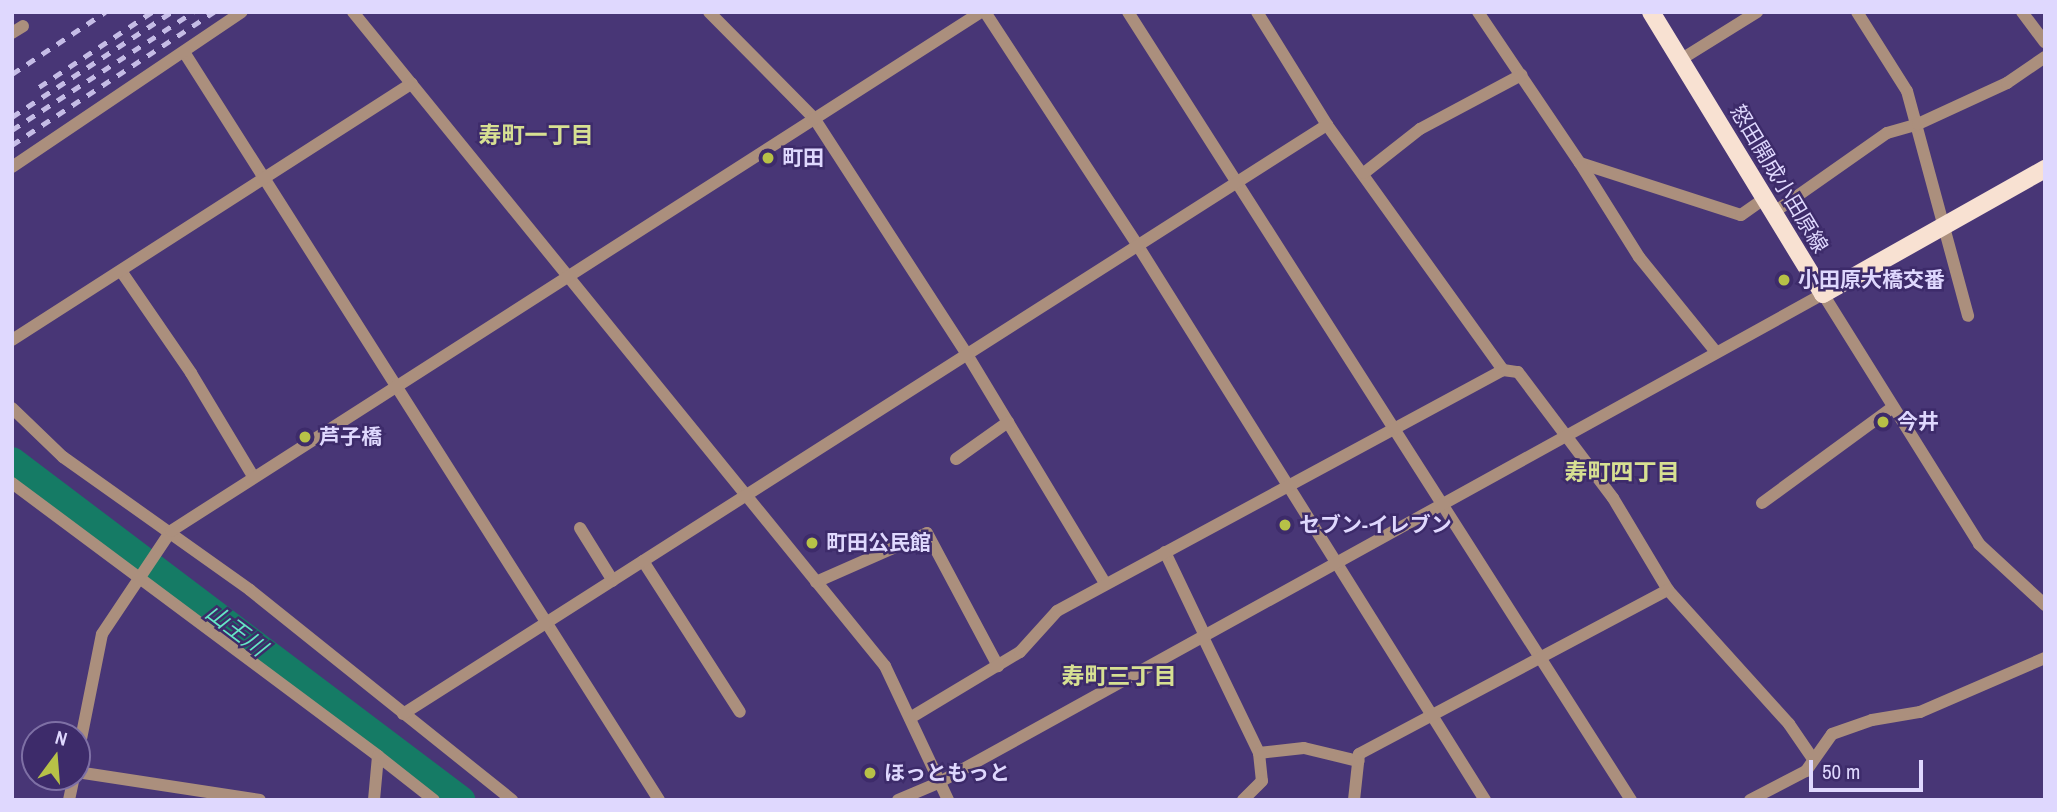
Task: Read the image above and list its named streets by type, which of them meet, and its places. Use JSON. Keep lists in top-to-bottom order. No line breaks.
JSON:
{"streets":{"main road":["怒田開成小田原線"]},"districts":["寿町一丁目","寿町四丁目","寿町三丁目"],"water":["山王川"],"places":["町田","小田原大橋交番","今井","芦子橋","セブン-イレブン","町田公民館","ほっともっと"],"scale_bar":"50 m","north":"top"}
